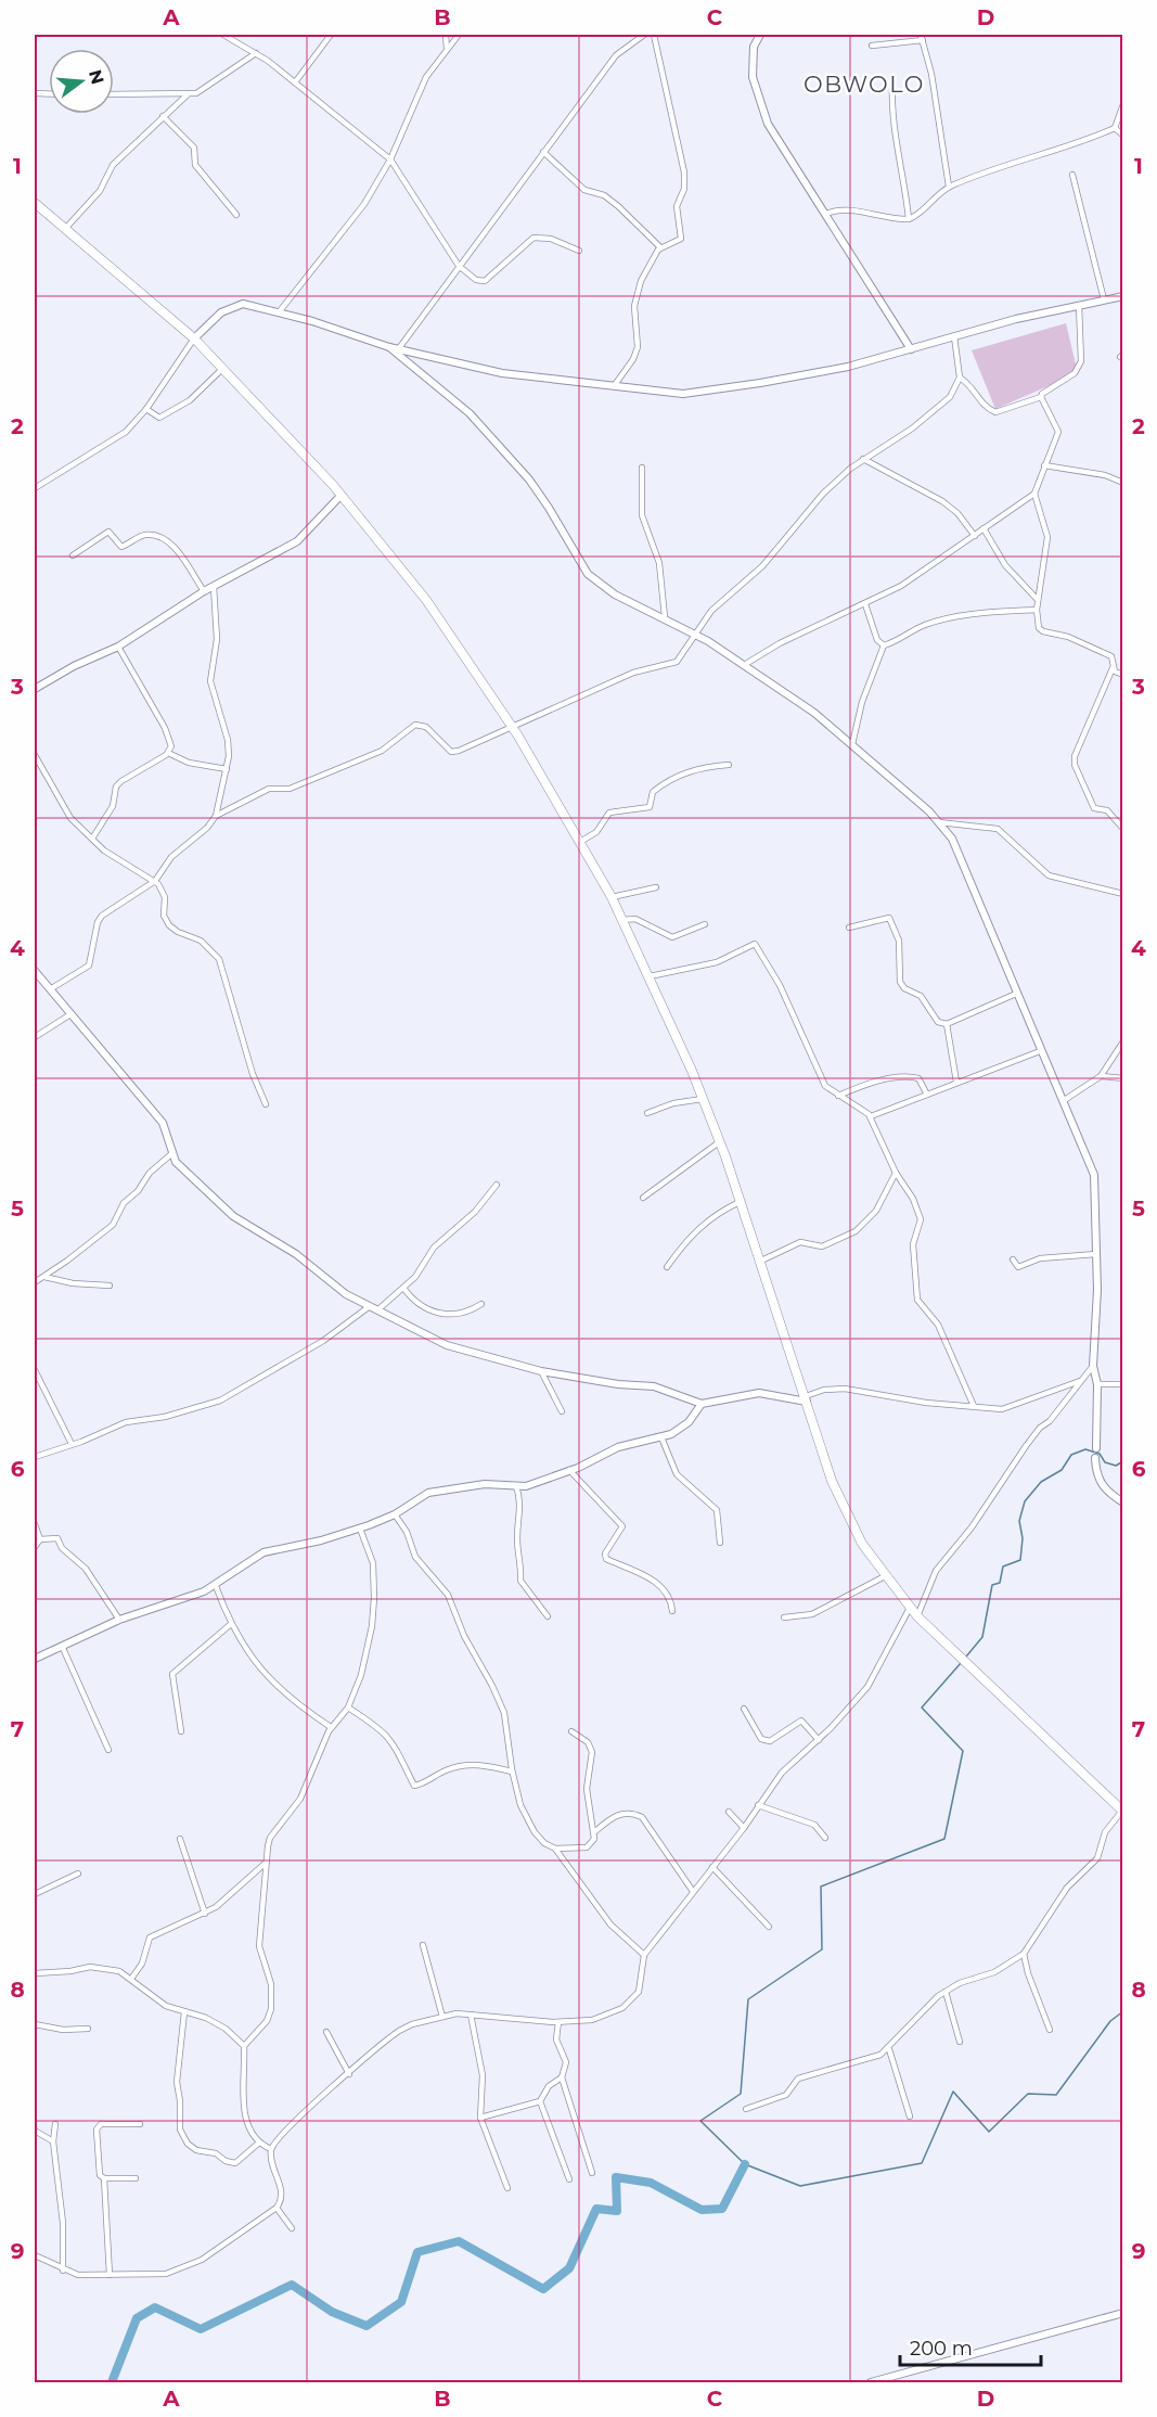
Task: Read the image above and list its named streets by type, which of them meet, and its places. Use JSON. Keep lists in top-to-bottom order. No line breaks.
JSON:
{"districts":["OBWOLO"],"scale_bar":"200 m","north":"right","grid":{"columns":["A","B","C","D"],"rows":["1","2","3","4","5","6","7","8","9"]}}
